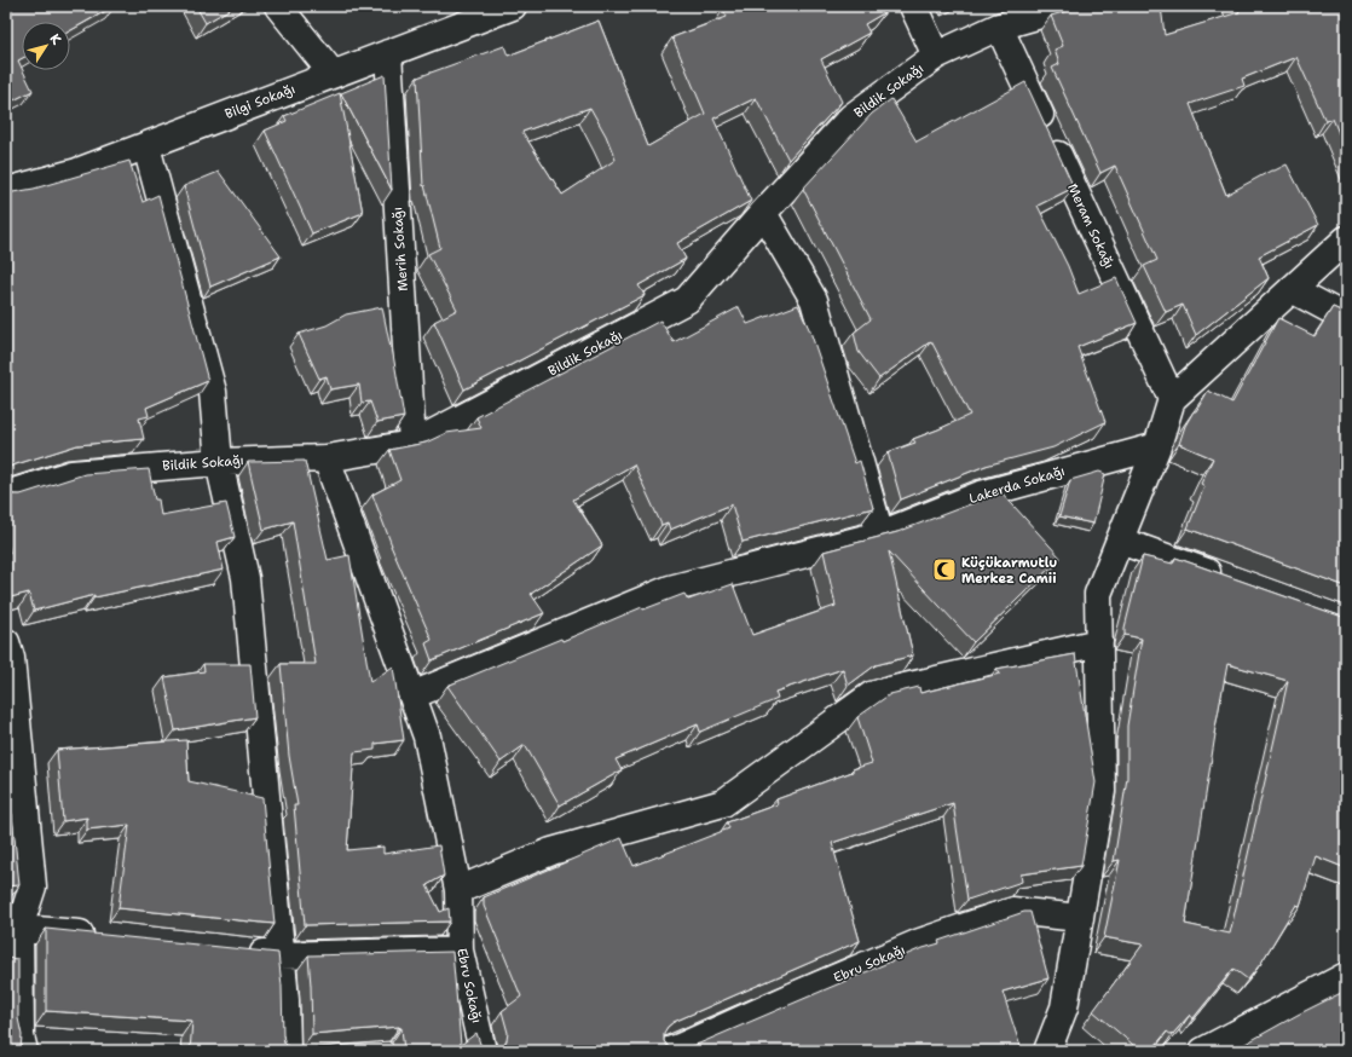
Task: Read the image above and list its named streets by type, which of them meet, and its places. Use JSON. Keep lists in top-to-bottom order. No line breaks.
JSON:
{"streets":{"street":["Bildik Sokağı","Bilgi Sokağı","Meram Sokağı","Merih Sokağı","Lakerda Sokağı","Ebru Sokağı"]},"crossings":[["Bildik Sokağı","Meram Sokağı"],["Bildik Sokağı","Merih Sokağı"],["Bildik Sokağı","Ebru Sokağı"],["Bilgi Sokağı","Merih Sokağı"],["Lakerda Sokağı","Ebru Sokağı"]],"places":{"mosque":["Küçükarmutlu Merkez Camii"]},"north":"top right"}
